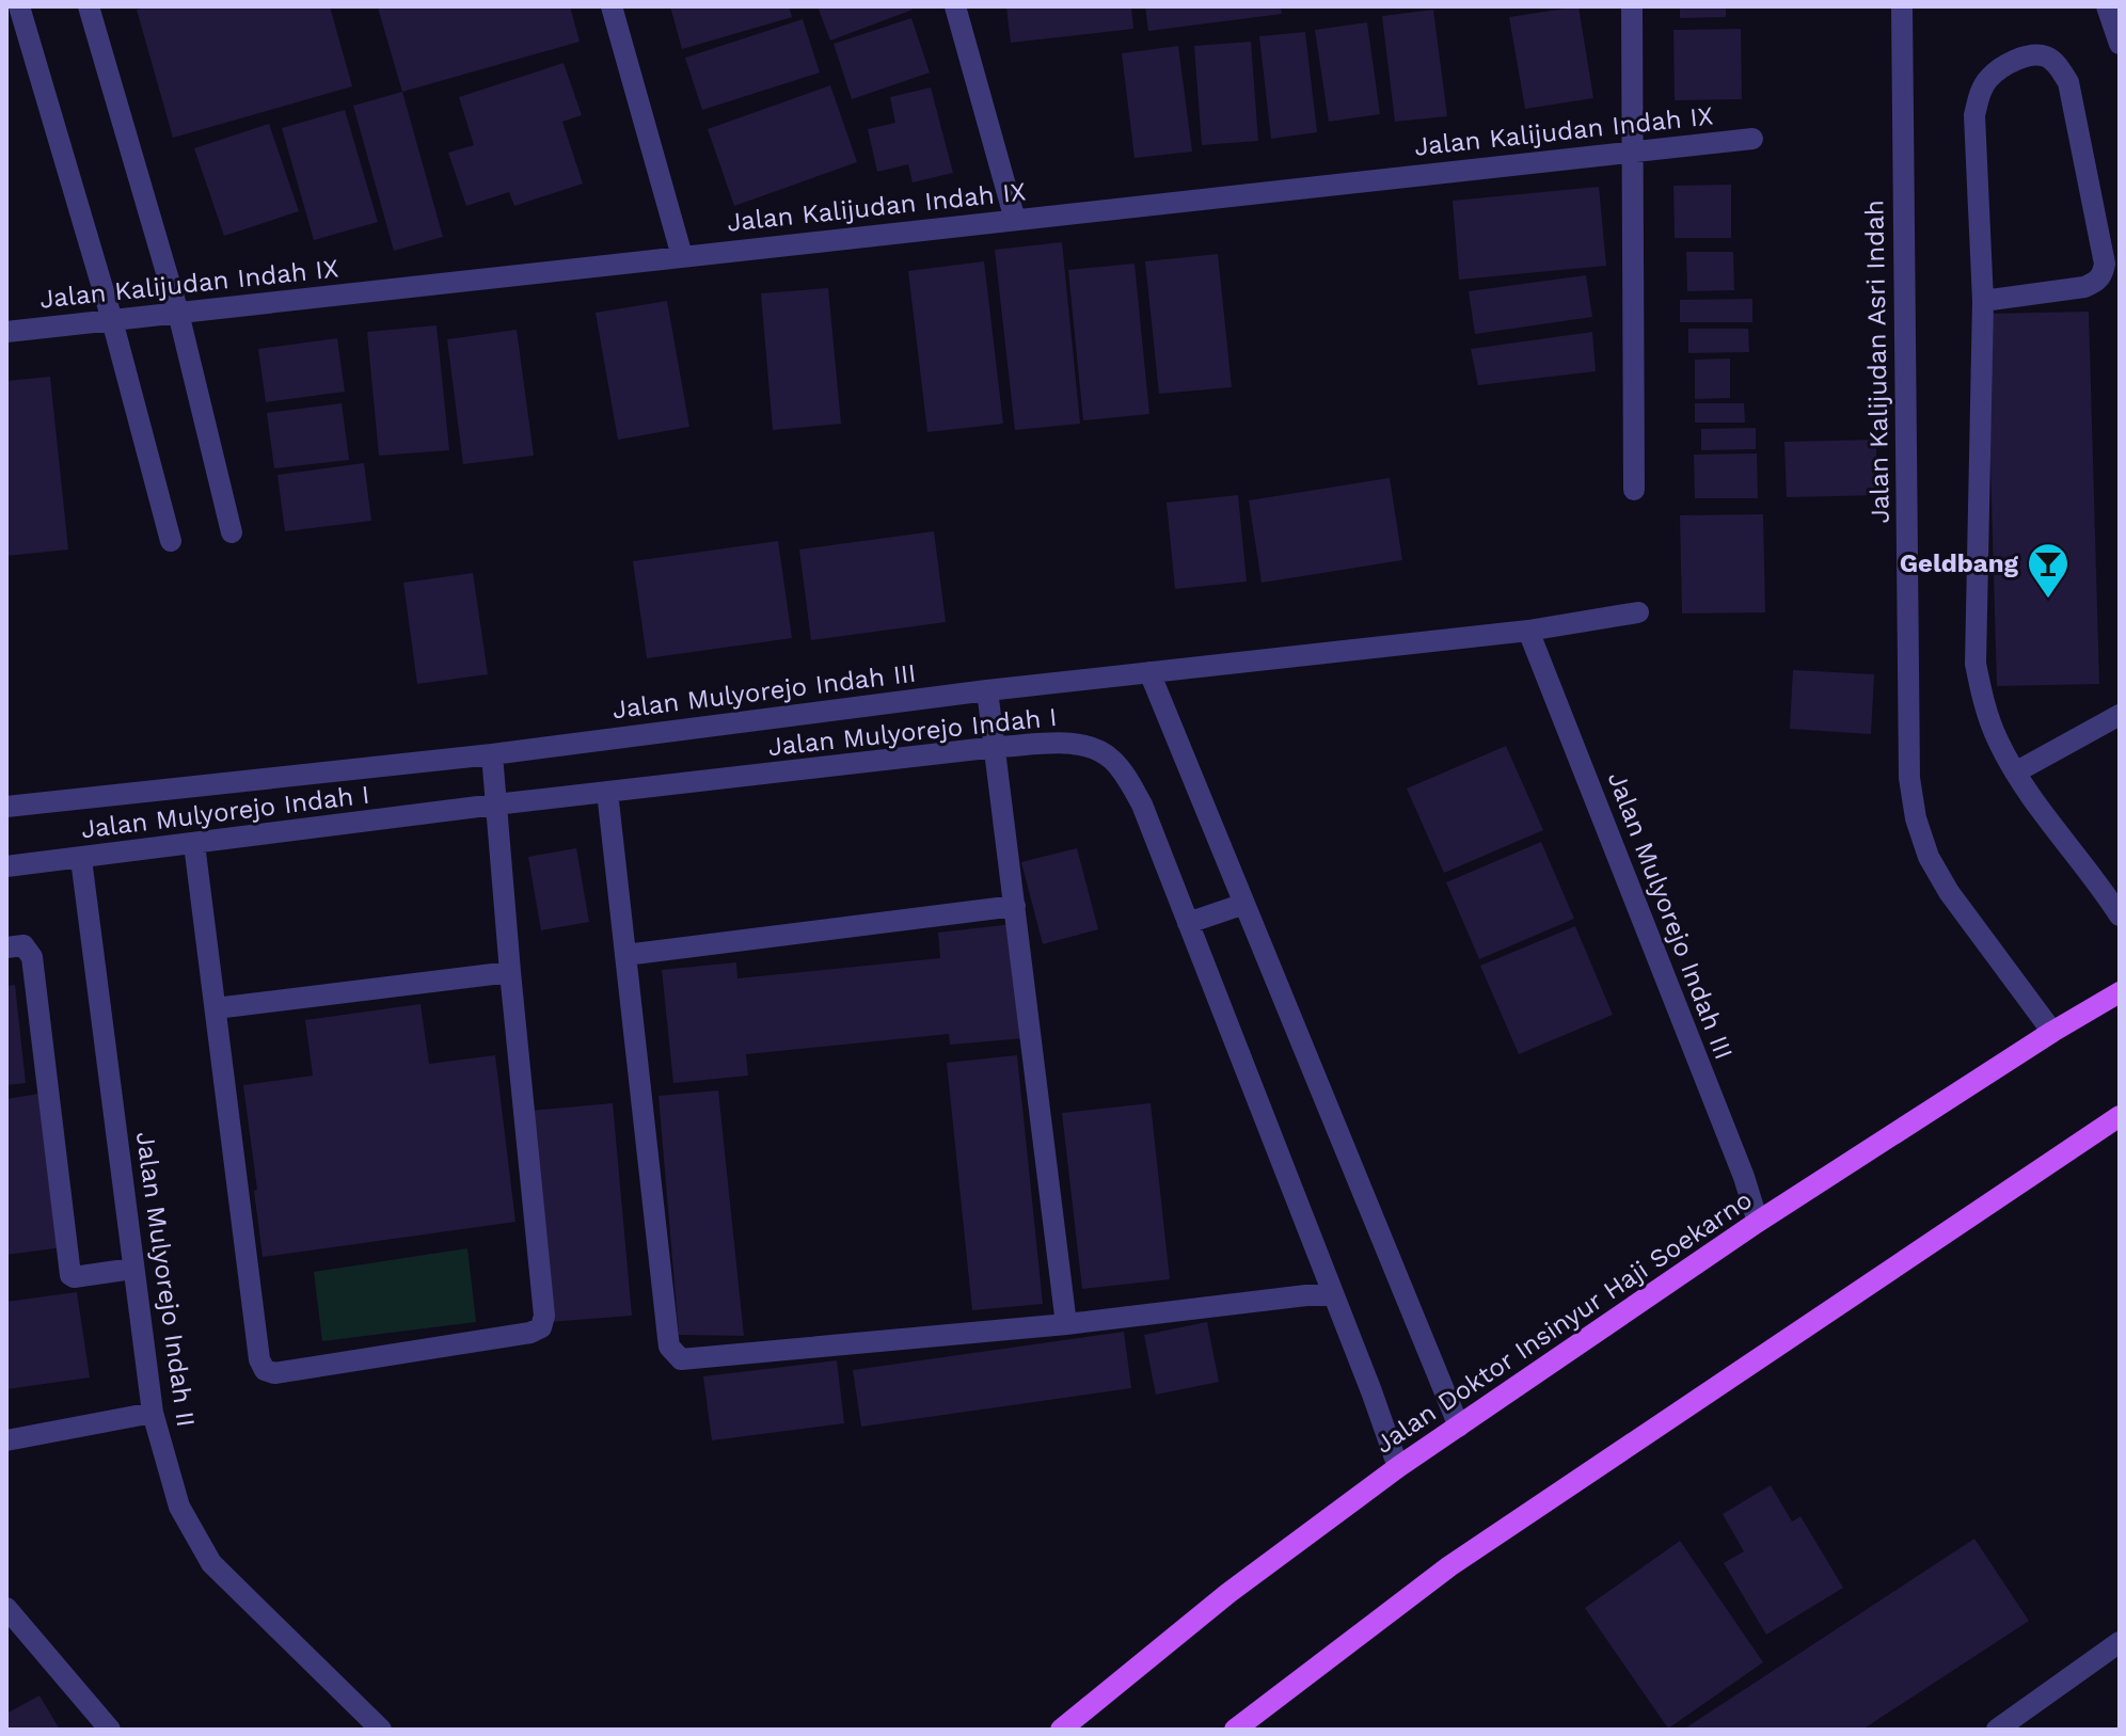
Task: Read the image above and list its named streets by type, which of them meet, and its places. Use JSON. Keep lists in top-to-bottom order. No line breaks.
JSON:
{"streets":{"main road":["Jalan Doktor Insinyur Haji Soekarno"],"street":["Jalan Kalijudan Indah IX","Jalan Kalijudan Asri Indah","Jalan Mulyorejo Indah III","Jalan Mulyorejo Indah I","Jalan Mulyorejo Indah II"]},"crossings":[["Jalan Kalijudan Asri Indah","Jalan Doktor Insinyur Haji Soekarno"],["Jalan Mulyorejo Indah III","Jalan Doktor Insinyur Haji Soekarno"],["Jalan Mulyorejo Indah I","Jalan Mulyorejo Indah II"],["Jalan Mulyorejo Indah I","Jalan Doktor Insinyur Haji Soekarno"]],"places":{"bar":["Geldbang"]}}
